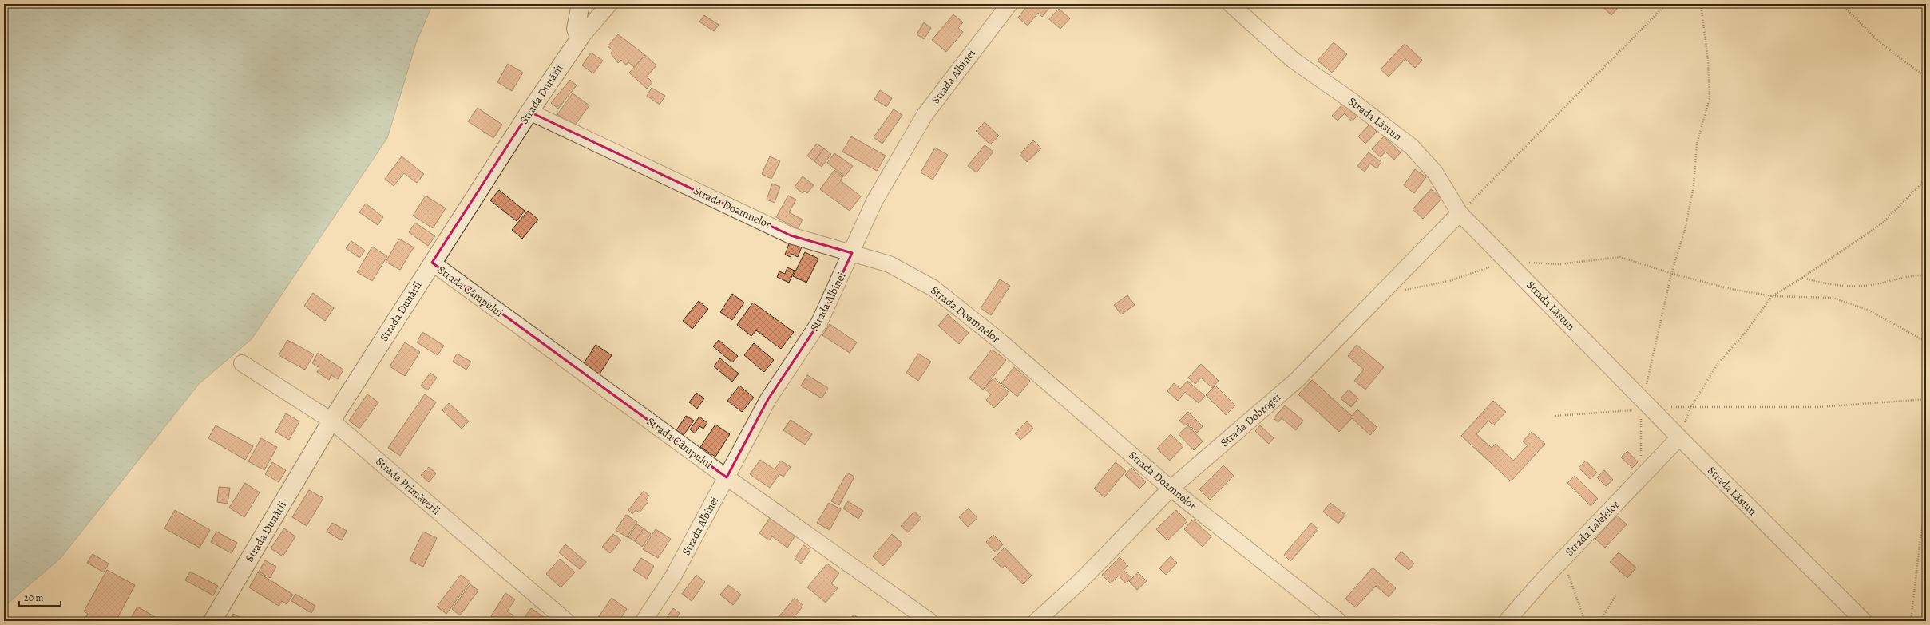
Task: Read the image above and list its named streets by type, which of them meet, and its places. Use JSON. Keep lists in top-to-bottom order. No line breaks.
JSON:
{"streets":{"main road":["Strada Dunării"],"street":["Strada Albinei","Strada Lăstun","Strada Doamnelor","Strada Câmpului","Strada Dobrogei","Strada Primăverii","Strada Lalelelor"]},"crossings":[["Strada Albinei","Strada Doamnelor"],["Strada Albinei","Strada Câmpului"],["Strada Dunării","Strada Doamnelor"],["Strada Dunării","Strada Câmpului"],["Strada Dunării","Strada Primăverii"],["Strada Lăstun","Strada Dobrogei"],["Strada Lăstun","Strada Lalelelor"],["Strada Doamnelor","Strada Dobrogei"]],"scale_bar":"20 m"}
